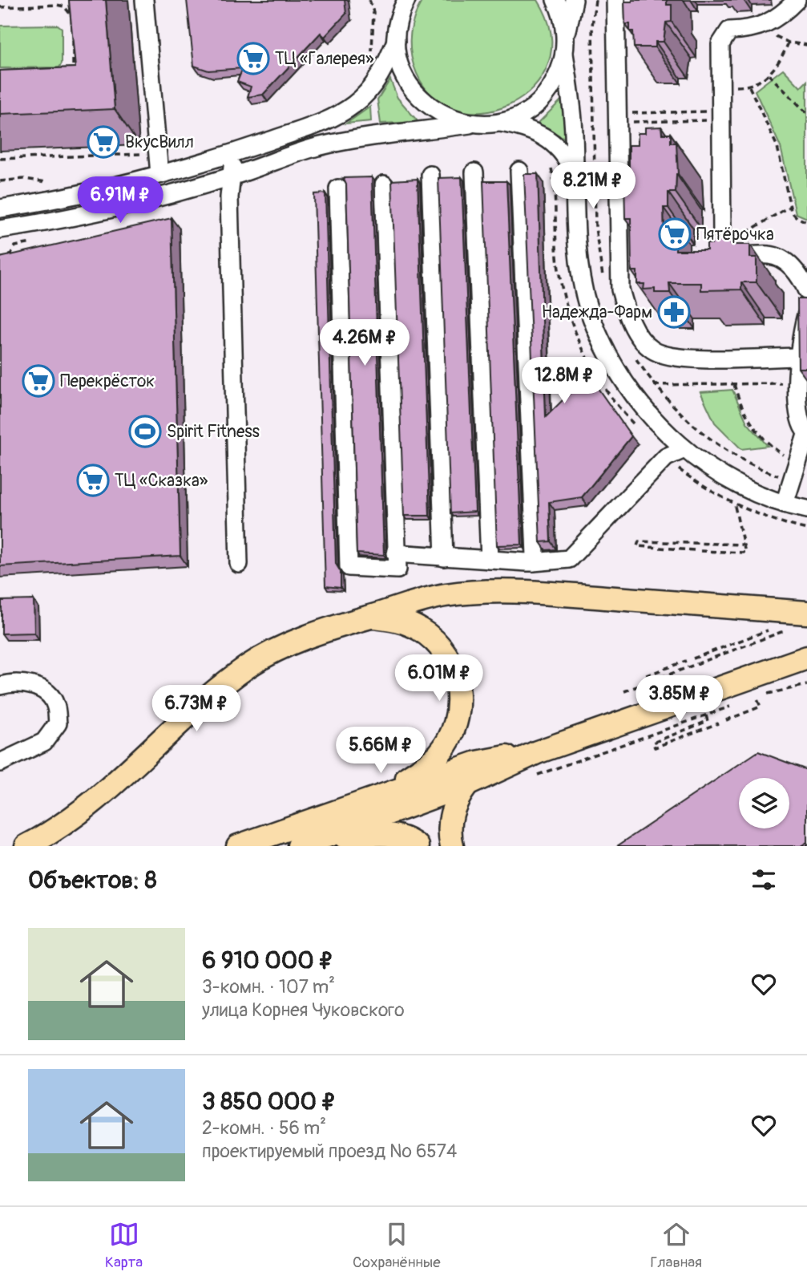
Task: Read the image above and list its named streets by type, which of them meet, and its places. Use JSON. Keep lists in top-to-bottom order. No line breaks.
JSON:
{"places":{"supermarket":["ТЦ «Галерея»","ВкусВилл","Пятёрочка","Перекрёсток","ТЦ «Сказка»"],"pharmacy":["Надежда-Фарм"],"sports":["Spirit Fitness"]},"page":{"price":["8.21M ₽","6.91M ₽","4.26M ₽","12.8M ₽","6.01M ₽","3.85M ₽","6.73M ₽","5.66M ₽"],"heading":"Объектов: 8","list":[{"name":"6 910 000 ₽","note":"3-комн. · 107 m² · улица Корнея Чуковского"},{"name":"3 850 000 ₽","note":"2-комн. · 56 m² · проектируемый проезд № 6574"}],"tabs":["Карта","Сохранённые","Главная"]}}
